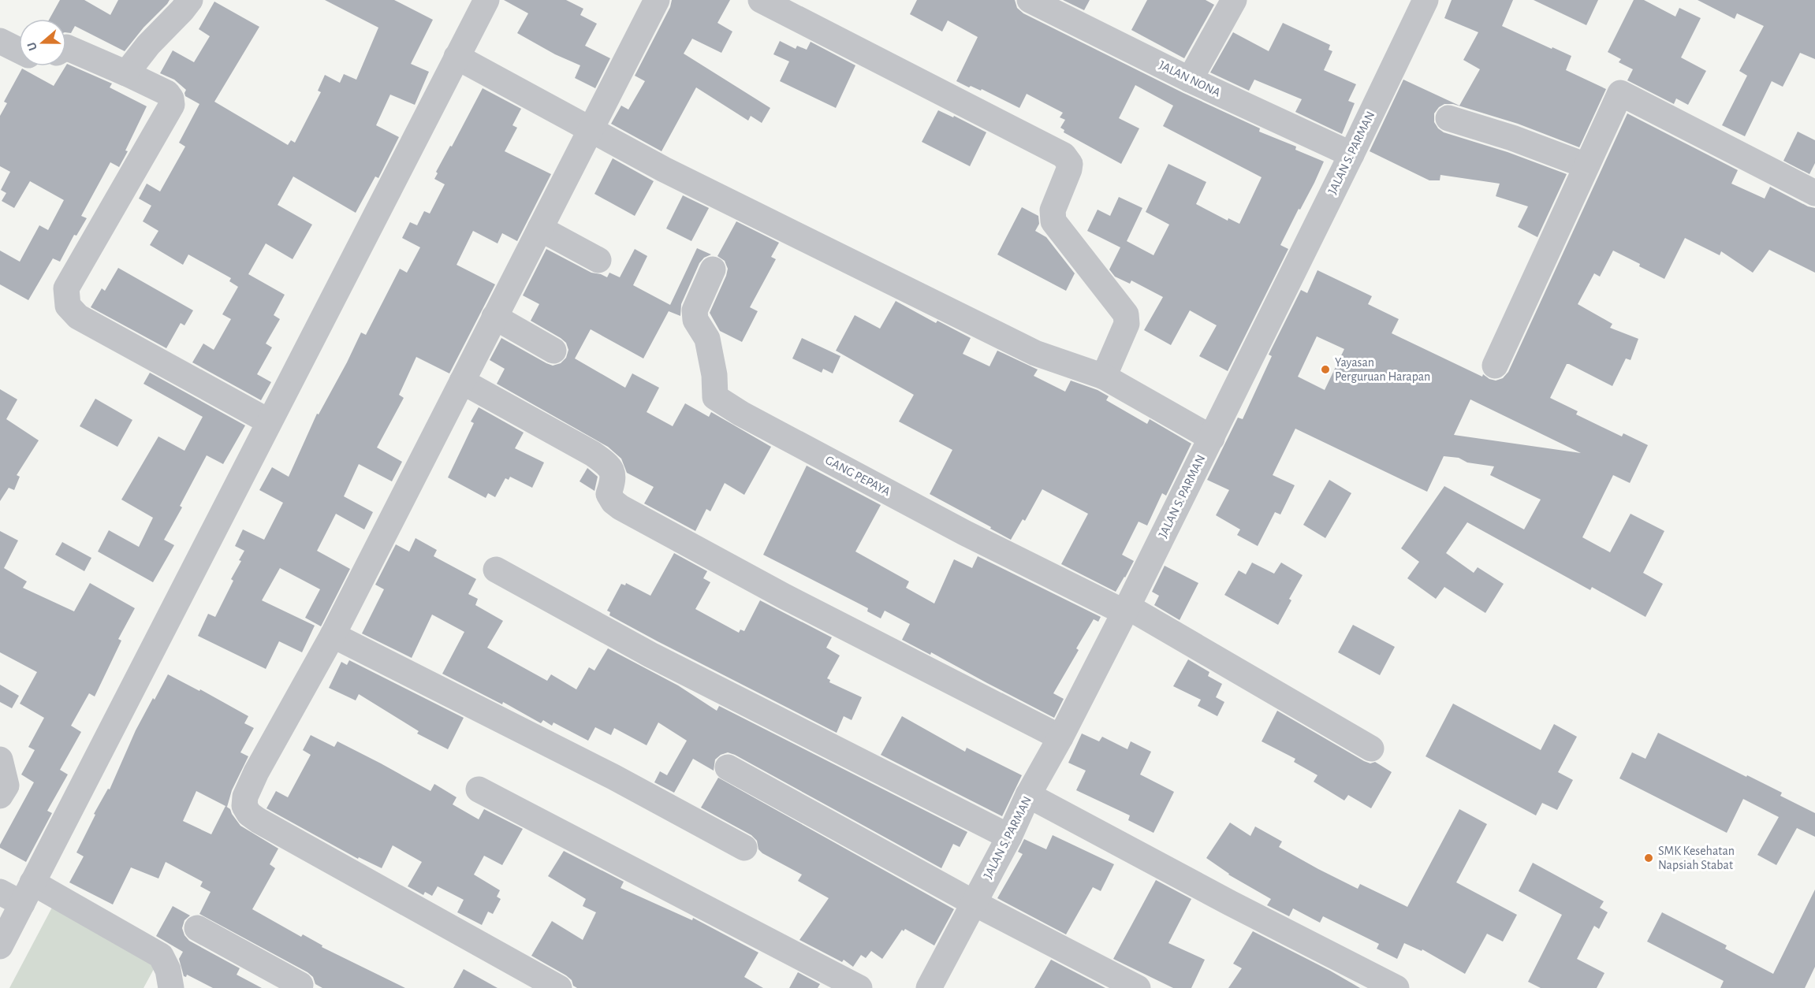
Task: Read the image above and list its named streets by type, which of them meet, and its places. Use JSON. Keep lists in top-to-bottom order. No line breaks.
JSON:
{"streets":{"street":["JALAN NONA","JALAN S. PARMAN","GANG PEPAYA"]},"crossings":[["JALAN NONA","JALAN S. PARMAN"],["JALAN S. PARMAN","GANG PEPAYA"]],"places":["Yayasan Perguruan Harapan","SMK Kesehatan Napsiah Stabat"],"north":"left"}
